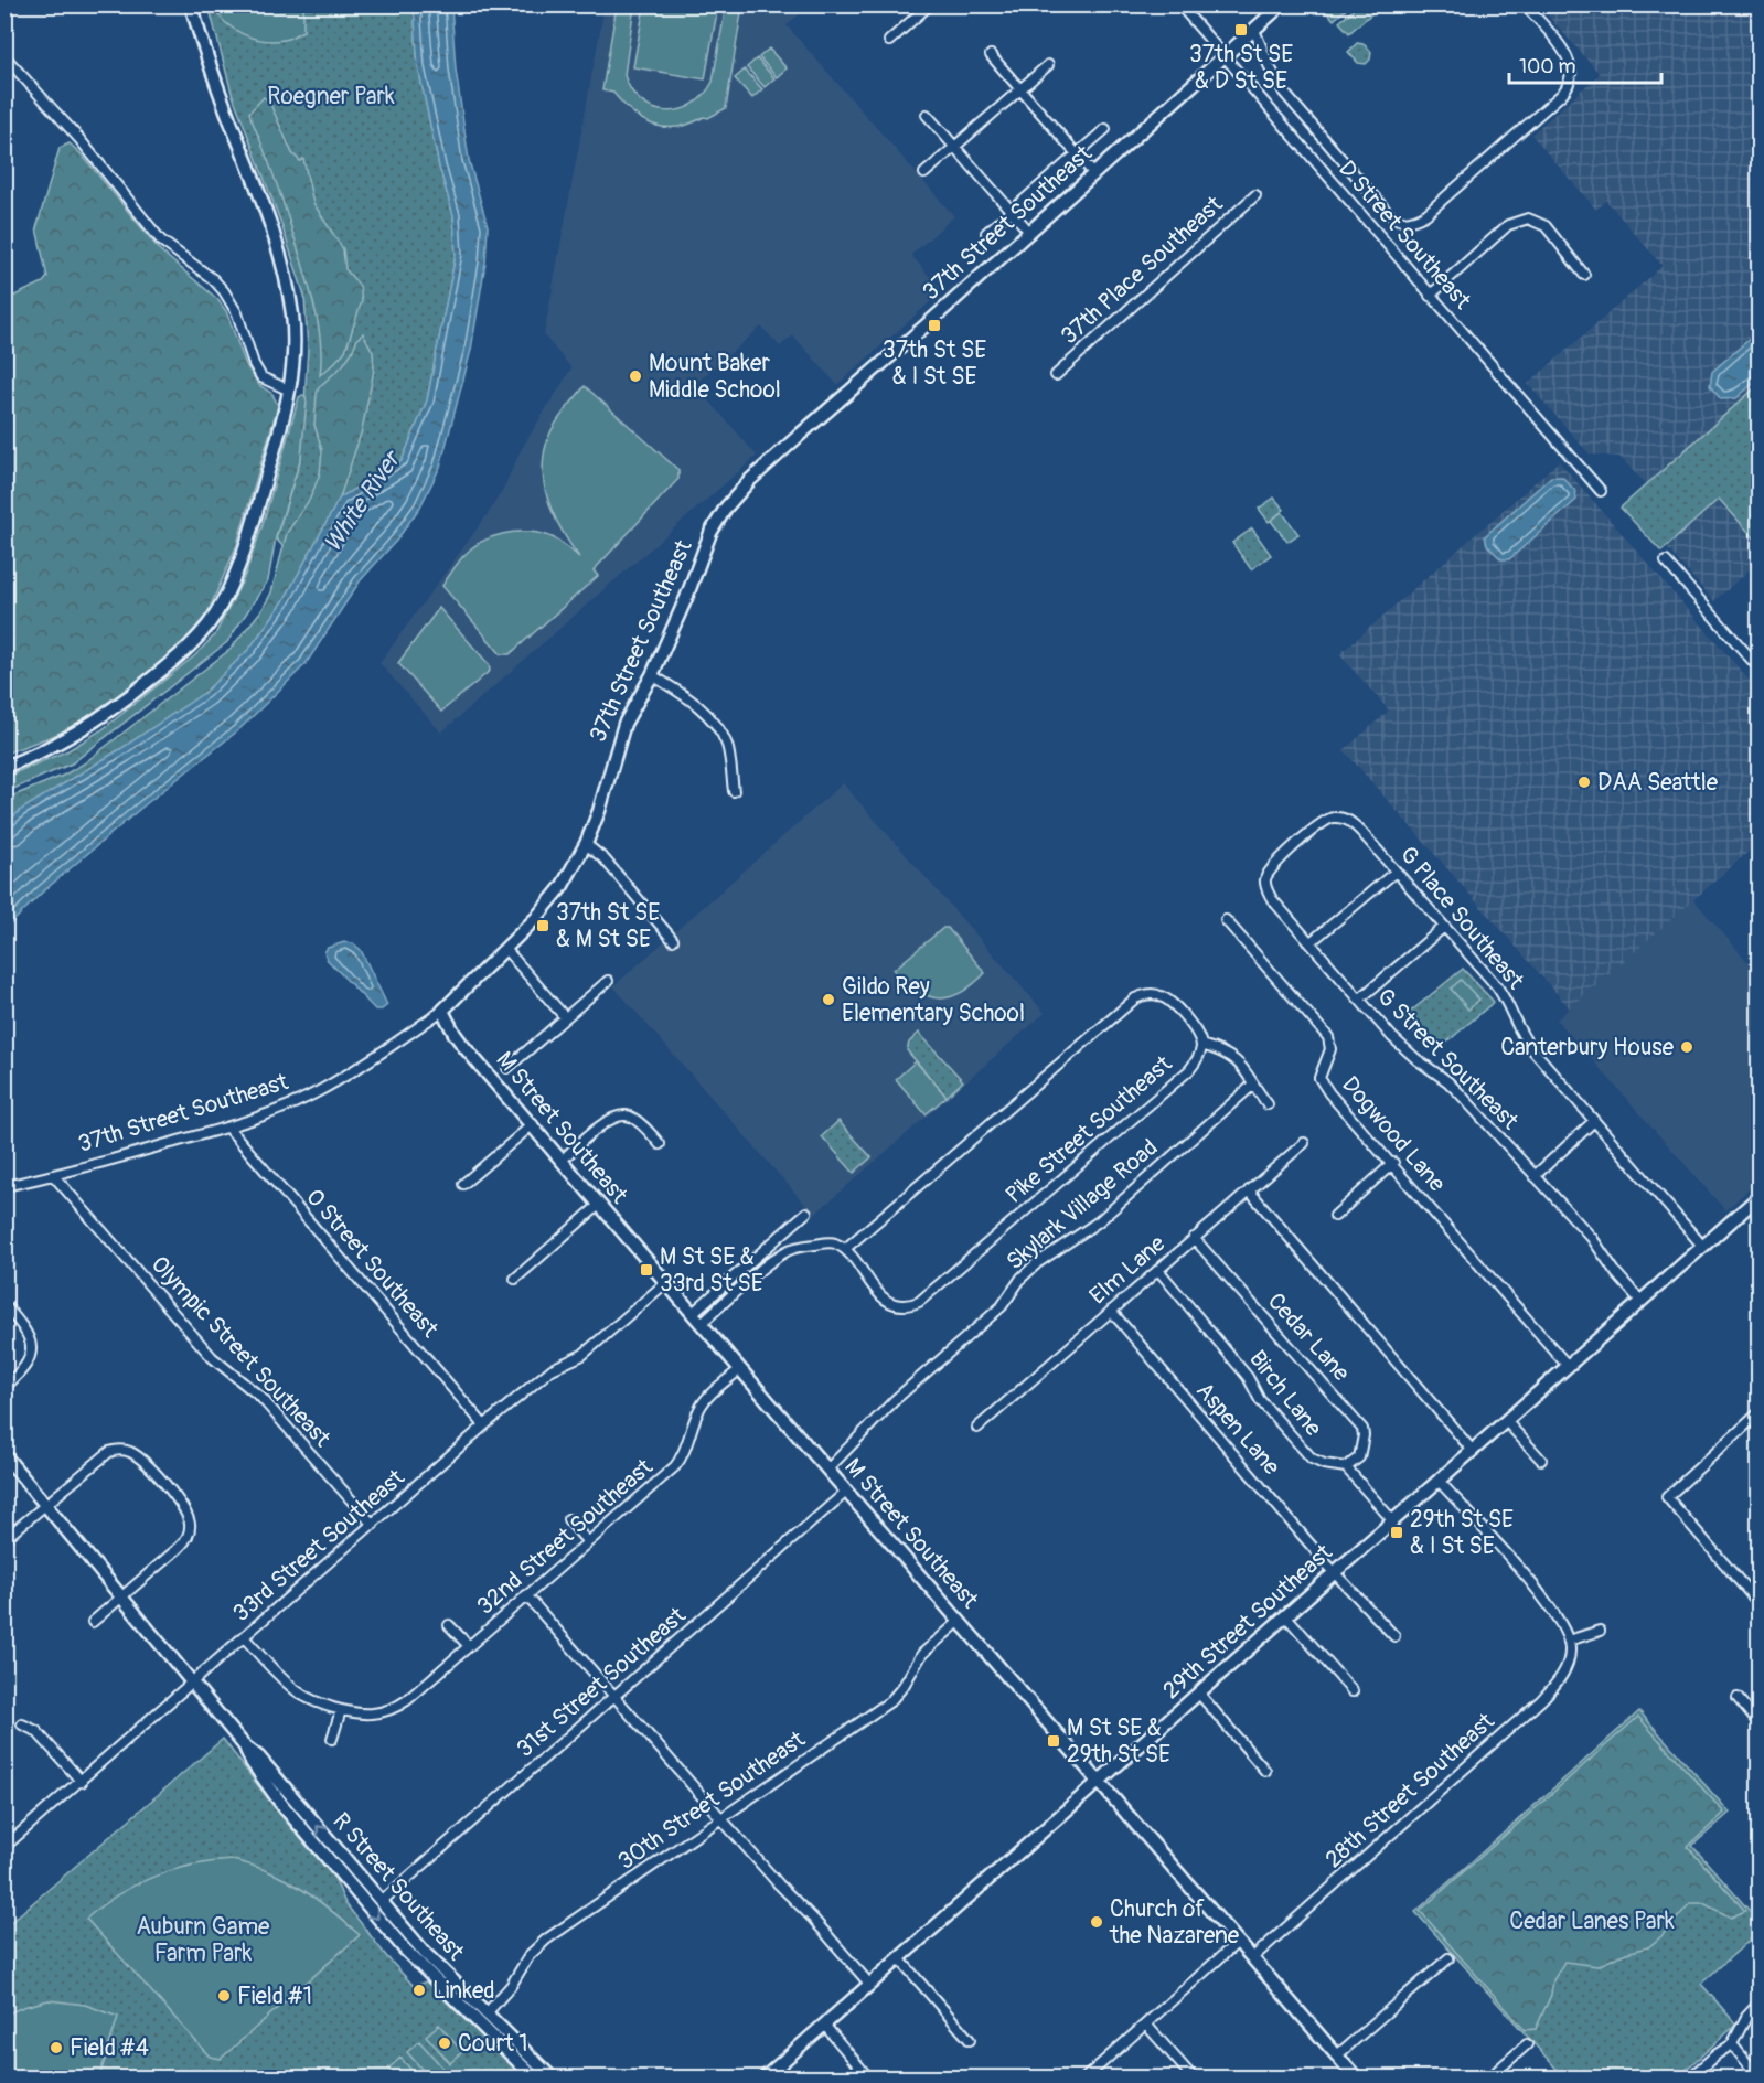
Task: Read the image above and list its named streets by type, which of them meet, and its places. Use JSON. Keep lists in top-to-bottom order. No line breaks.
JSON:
{"streets":{"street":["37th Street Southeast","D Street Southeast","37th Place Southeast","G Place Southeast","G Street Southeast","M Street Southeast","Pike Street Southeast","Dogwood Lane","Skylark Village Road","O Street Southeast","Elm Lane","Cedar Lane","Olympic Street Southeast","Birch Lane","Aspen Lane","32nd Street Southeast","33rd Street Southeast","29th Street Southeast","31st Street Southeast","28th Street Southeast","30th Street Southeast","R Street Southeast"]},"crossings":[["37th Street Southeast","D Street Southeast"],["37th Street Southeast","M Street Southeast"],["37th Street Southeast","O Street Southeast"],["37th Street Southeast","Olympic Street Southeast"],["G Place Southeast","G Street Southeast"],["G Place Southeast","29th Street Southeast"],["G Street Southeast","29th Street Southeast"],["M Street Southeast","Skylark Village Road"],["M Street Southeast","32nd Street Southeast"],["M Street Southeast","33rd Street Southeast"],["M Street Southeast","29th Street Southeast"],["M Street Southeast","31st Street Southeast"],["M Street Southeast","28th Street Southeast"],["M Street Southeast","30th Street Southeast"],["Dogwood Lane","29th Street Southeast"],["O Street Southeast","33rd Street Southeast"],["Elm Lane","Cedar Lane"],["Elm Lane","Birch Lane"],["Elm Lane","Aspen Lane"],["Cedar Lane","Birch Lane"],["Olympic Street Southeast","33rd Street Southeast"],["Aspen Lane","29th Street Southeast"],["33rd Street Southeast","R Street Southeast"],["31st Street Southeast","R Street Southeast"],["30th Street Southeast","R Street Southeast"]],"water":["White River"],"parks":["Roegner Park","Cedar Lanes Park","Auburn Game Farm Park"],"places":{"transit":["37th St SE & D St SE","37th St SE & I St SE","37th St SE & M St SE","M St SE & 33rd St SE","29th St SE & I St SE","M St SE & 29th St SE"],"other":["Mount Baker Middle School","DAA Seattle","Gildo Rey Elementary School","Canterbury House","Church of the Nazarene","Linked","Field #1","Court 1","Field #4"]},"scale_bar":"100 m"}
